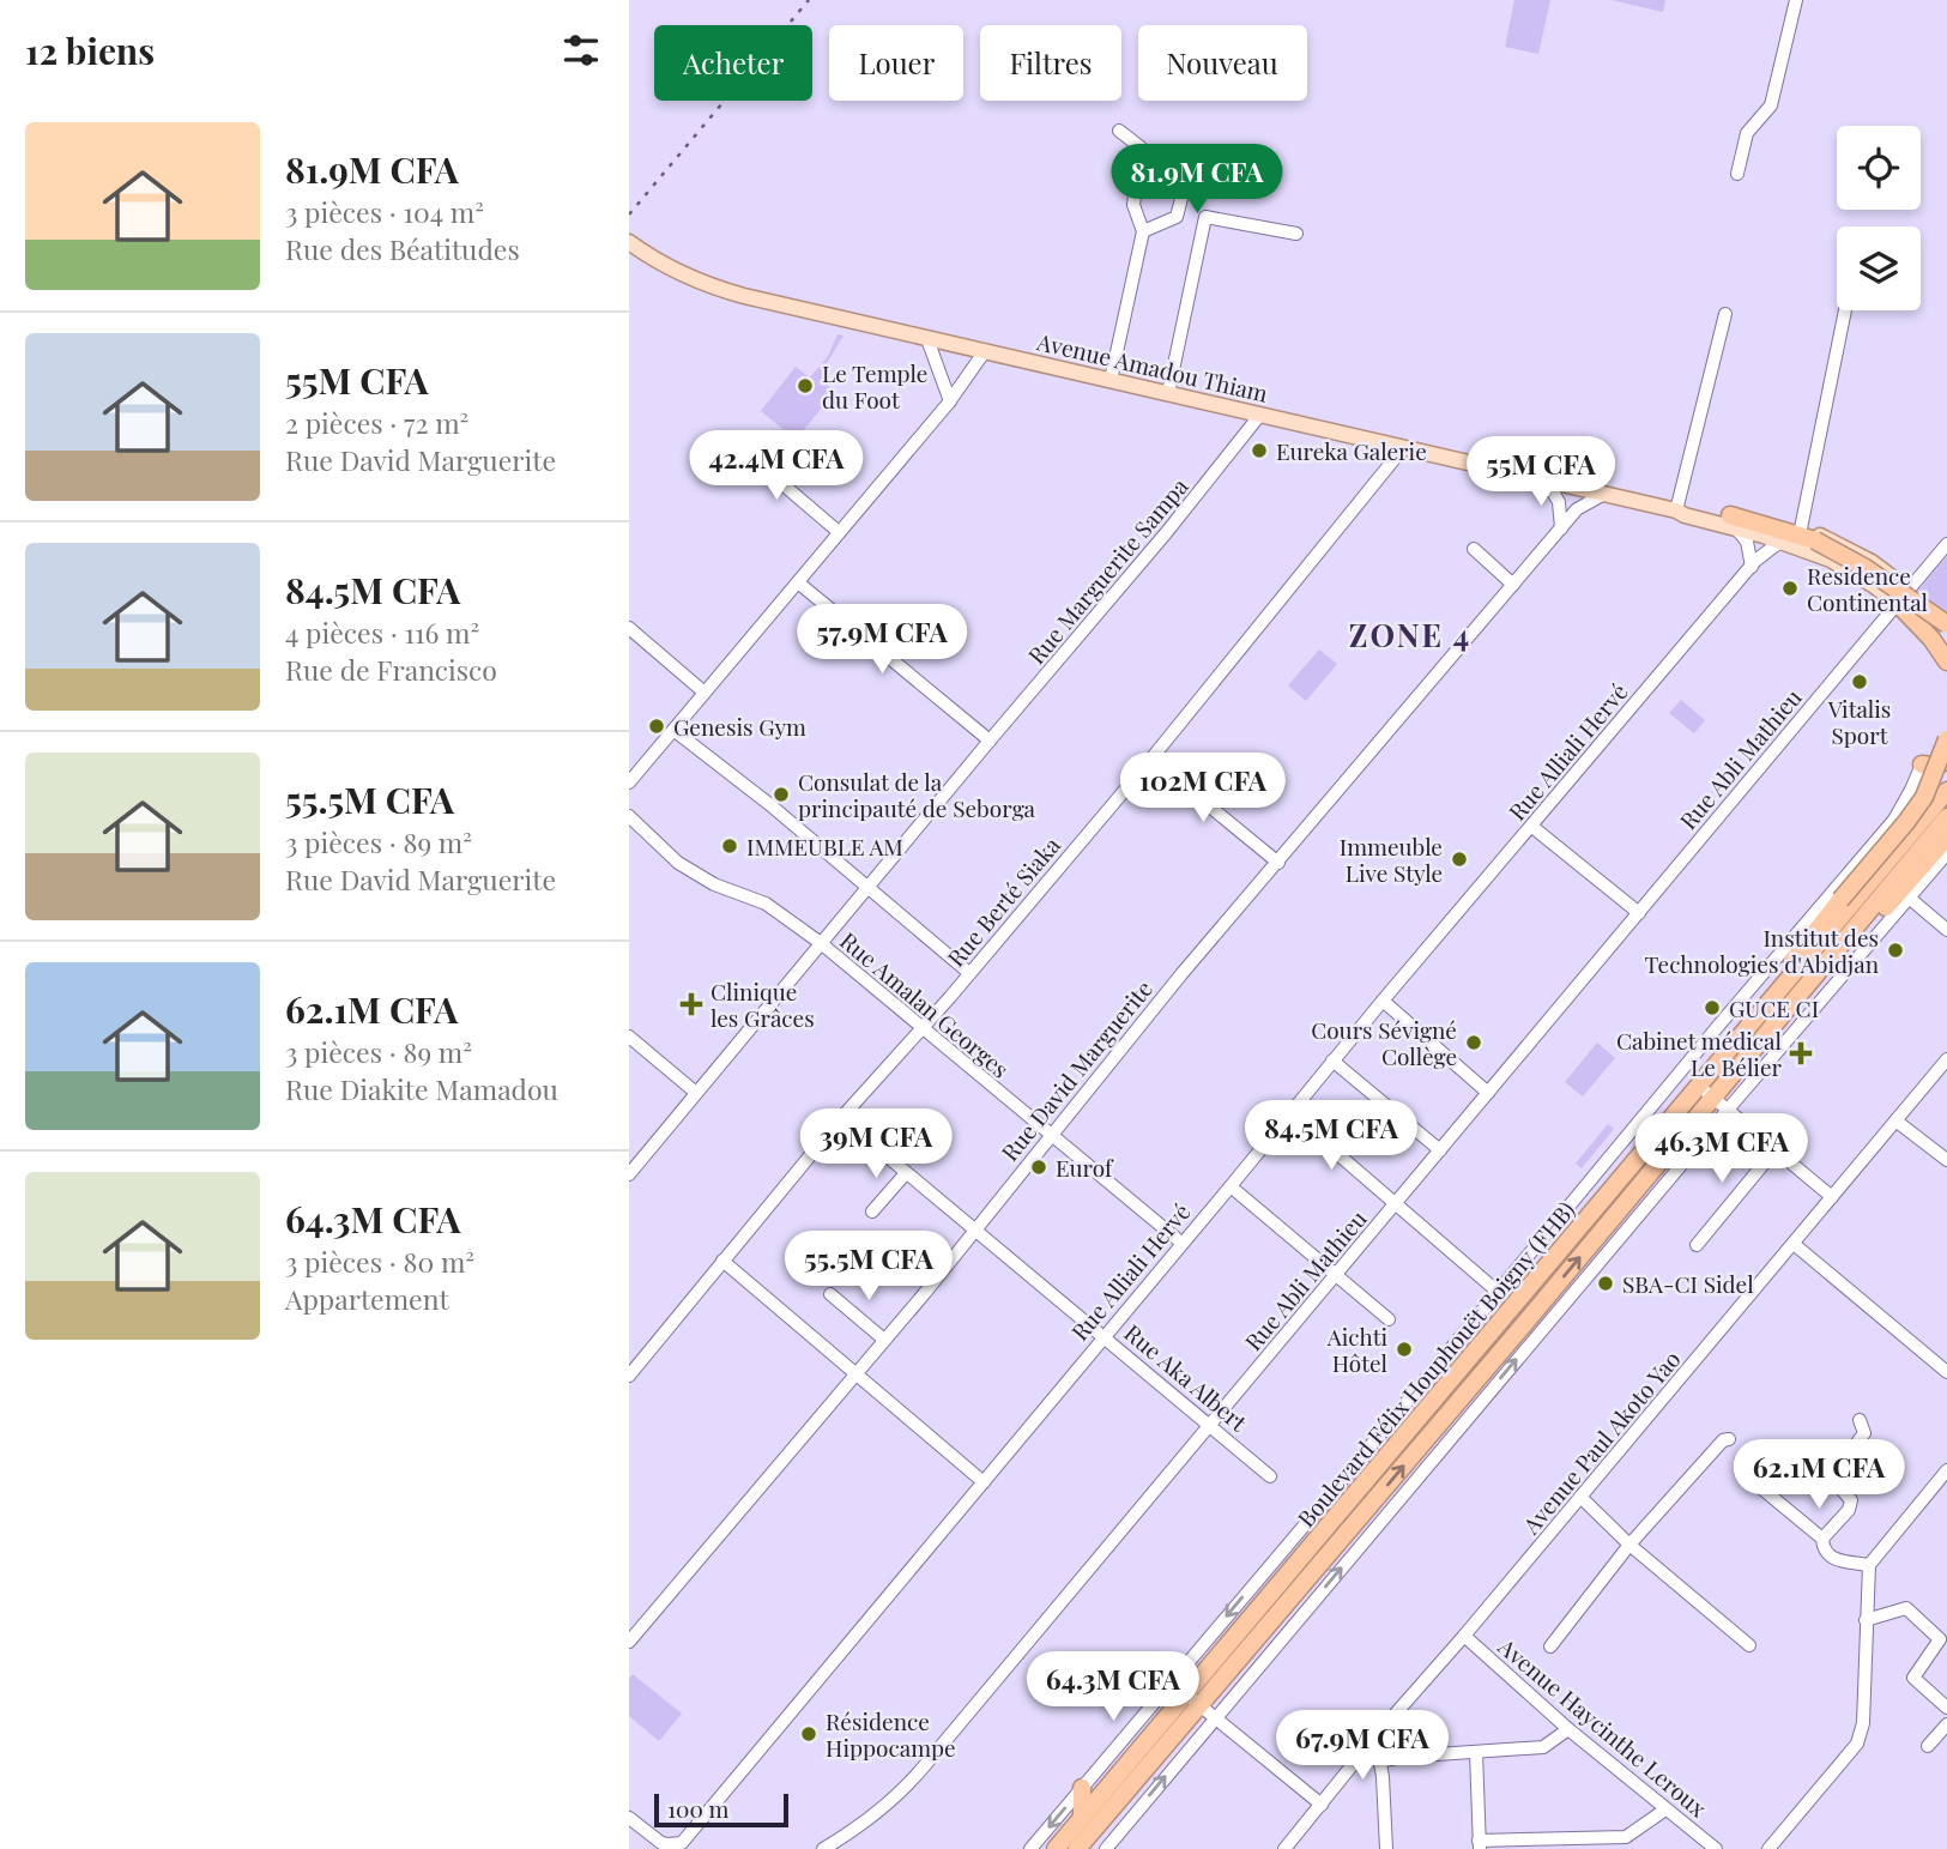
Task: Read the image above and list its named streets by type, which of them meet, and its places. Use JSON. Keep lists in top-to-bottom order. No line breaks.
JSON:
{"streets":{"highway":["Boulevard Félix Houphouët Boigny (FHB)"],"main road":["Avenue Amadou Thiam"],"street":["Rue Marguerite Sampa","Rue Alliali Hervé","Rue Abli Mathieu","Rue Berté Siaka","Rue Amalan Georges","Rue David Marguerite","Rue Aka Albert","Avenue Paul Akoto Yao","Avenue Haycinthe Leroux"]},"crossings":[["Avenue Amadou Thiam","Rue Marguerite Sampa"],["Avenue Amadou Thiam","Rue Alliali Hervé"],["Avenue Amadou Thiam","Rue Abli Mathieu"],["Avenue Amadou Thiam","Rue Berté Siaka"],["Avenue Amadou Thiam","Rue David Marguerite"],["Rue Marguerite Sampa","Rue Amalan Georges"],["Rue Alliali Hervé","Rue Amalan Georges"],["Rue Alliali Hervé","Rue Aka Albert"],["Rue Abli Mathieu","Rue Aka Albert"],["Rue Berté Siaka","Rue Amalan Georges"],["Rue Berté Siaka","Rue Aka Albert"],["Rue Amalan Georges","Rue David Marguerite"],["Rue David Marguerite","Rue Aka Albert"],["Avenue Paul Akoto Yao","Avenue Haycinthe Leroux"]],"districts":["ZONE 4"],"places":{"other":["Le Temple du Foot","Eureka Galerie","Residence Continental","Vitalis Sport","Genesis Gym","Consulat de la principauté de Seborga","IMMEUBLE AM","Immeuble Live Style","Institut des Technologies d'Abidjan","GUCE CI","Cours Sévigné Collège","Eurof","SBA-CI Sidel","Aichti Hôtel","Résidence Hippocampe"],"health":["Clinique les Grâces","Cabinet médical Le Bélier"]},"scale_bar":"100 m","page":{"heading":"12 biens","chip":["Acheter","Louer","Filtres","Nouveau"],"list":[{"name":"81.9M CFA","note":"3 pièces · 104 m² · Rue des Béatitudes"},{"name":"55M CFA","note":"2 pièces · 72 m² · Rue David Marguerite"},{"name":"84.5M CFA","note":"4 pièces · 116 m² · Rue de Francisco"},{"name":"55.5M CFA","note":"3 pièces · 89 m² · Rue David Marguerite"},{"name":"62.1M CFA","note":"3 pièces · 89 m² · Rue Diakite Mamadou"},{"name":"64.3M CFA","note":"3 pièces · 80 m² · Appartement"}],"price":["81.9M CFA","42.4M CFA","55M CFA","57.9M CFA","102M CFA","84.5M CFA","39M CFA","46.3M CFA","55.5M CFA","62.1M CFA","64.3M CFA","67.9M CFA"],"scale":"100 m"}}
